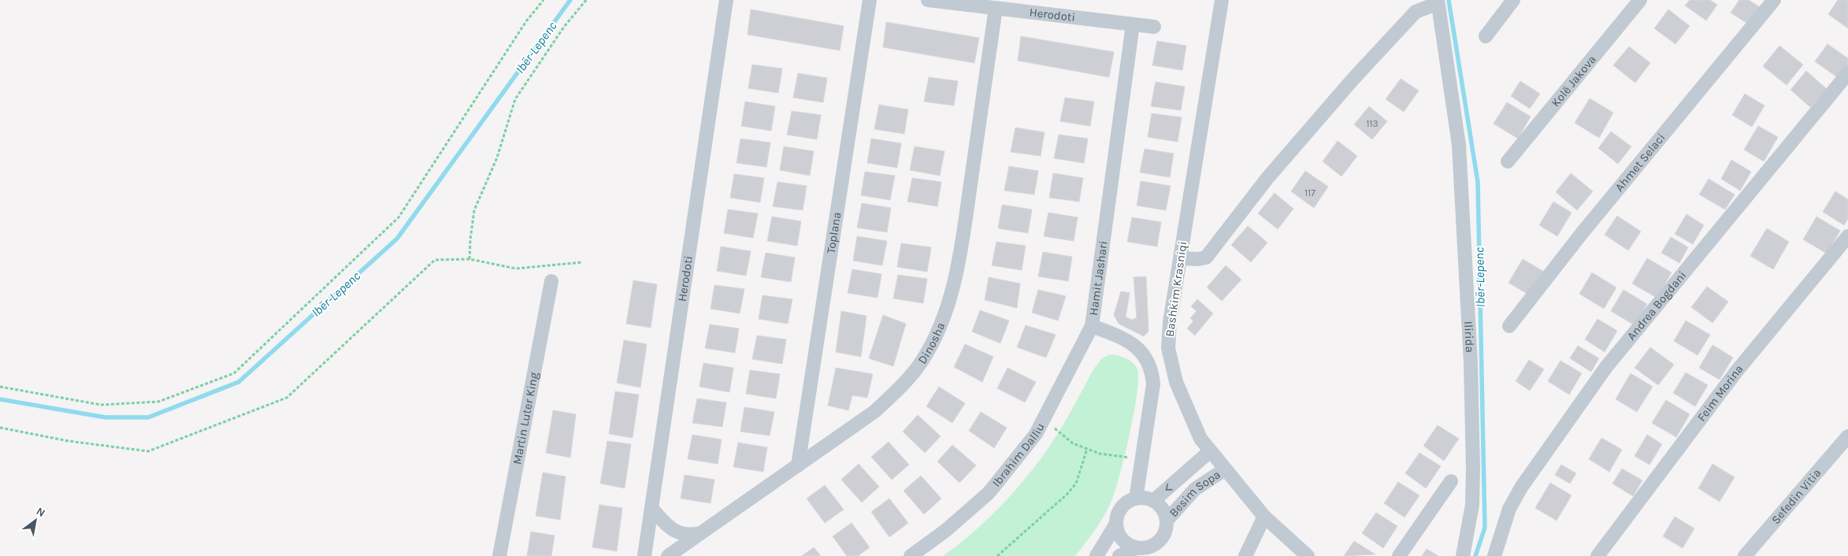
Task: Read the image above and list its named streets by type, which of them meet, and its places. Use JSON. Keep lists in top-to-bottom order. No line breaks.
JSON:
{"streets":{"street":["Herodoti","Kolë Jakova","Ahmet Selaci","Toplana","Hamit Jashari","Bashkim Krasniqi","Andrea Bogdani","Ilirida","Dinosha","Feim Morina","Martin Luter King","Ibrahim Dalliu","Besim Sopa","Sefedin Vitia"]},"crossings":[["Herodoti","Hamit Jashari"],["Herodoti","Dinosha"],["Toplana","Dinosha"],["Hamit Jashari","Ibrahim Dalliu"],["Hamit Jashari","Besim Sopa"],["Bashkim Krasniqi","Besim Sopa"]],"water":["Ibër-Lepenc"],"house_numbers":["113","117"],"north":"top right"}
